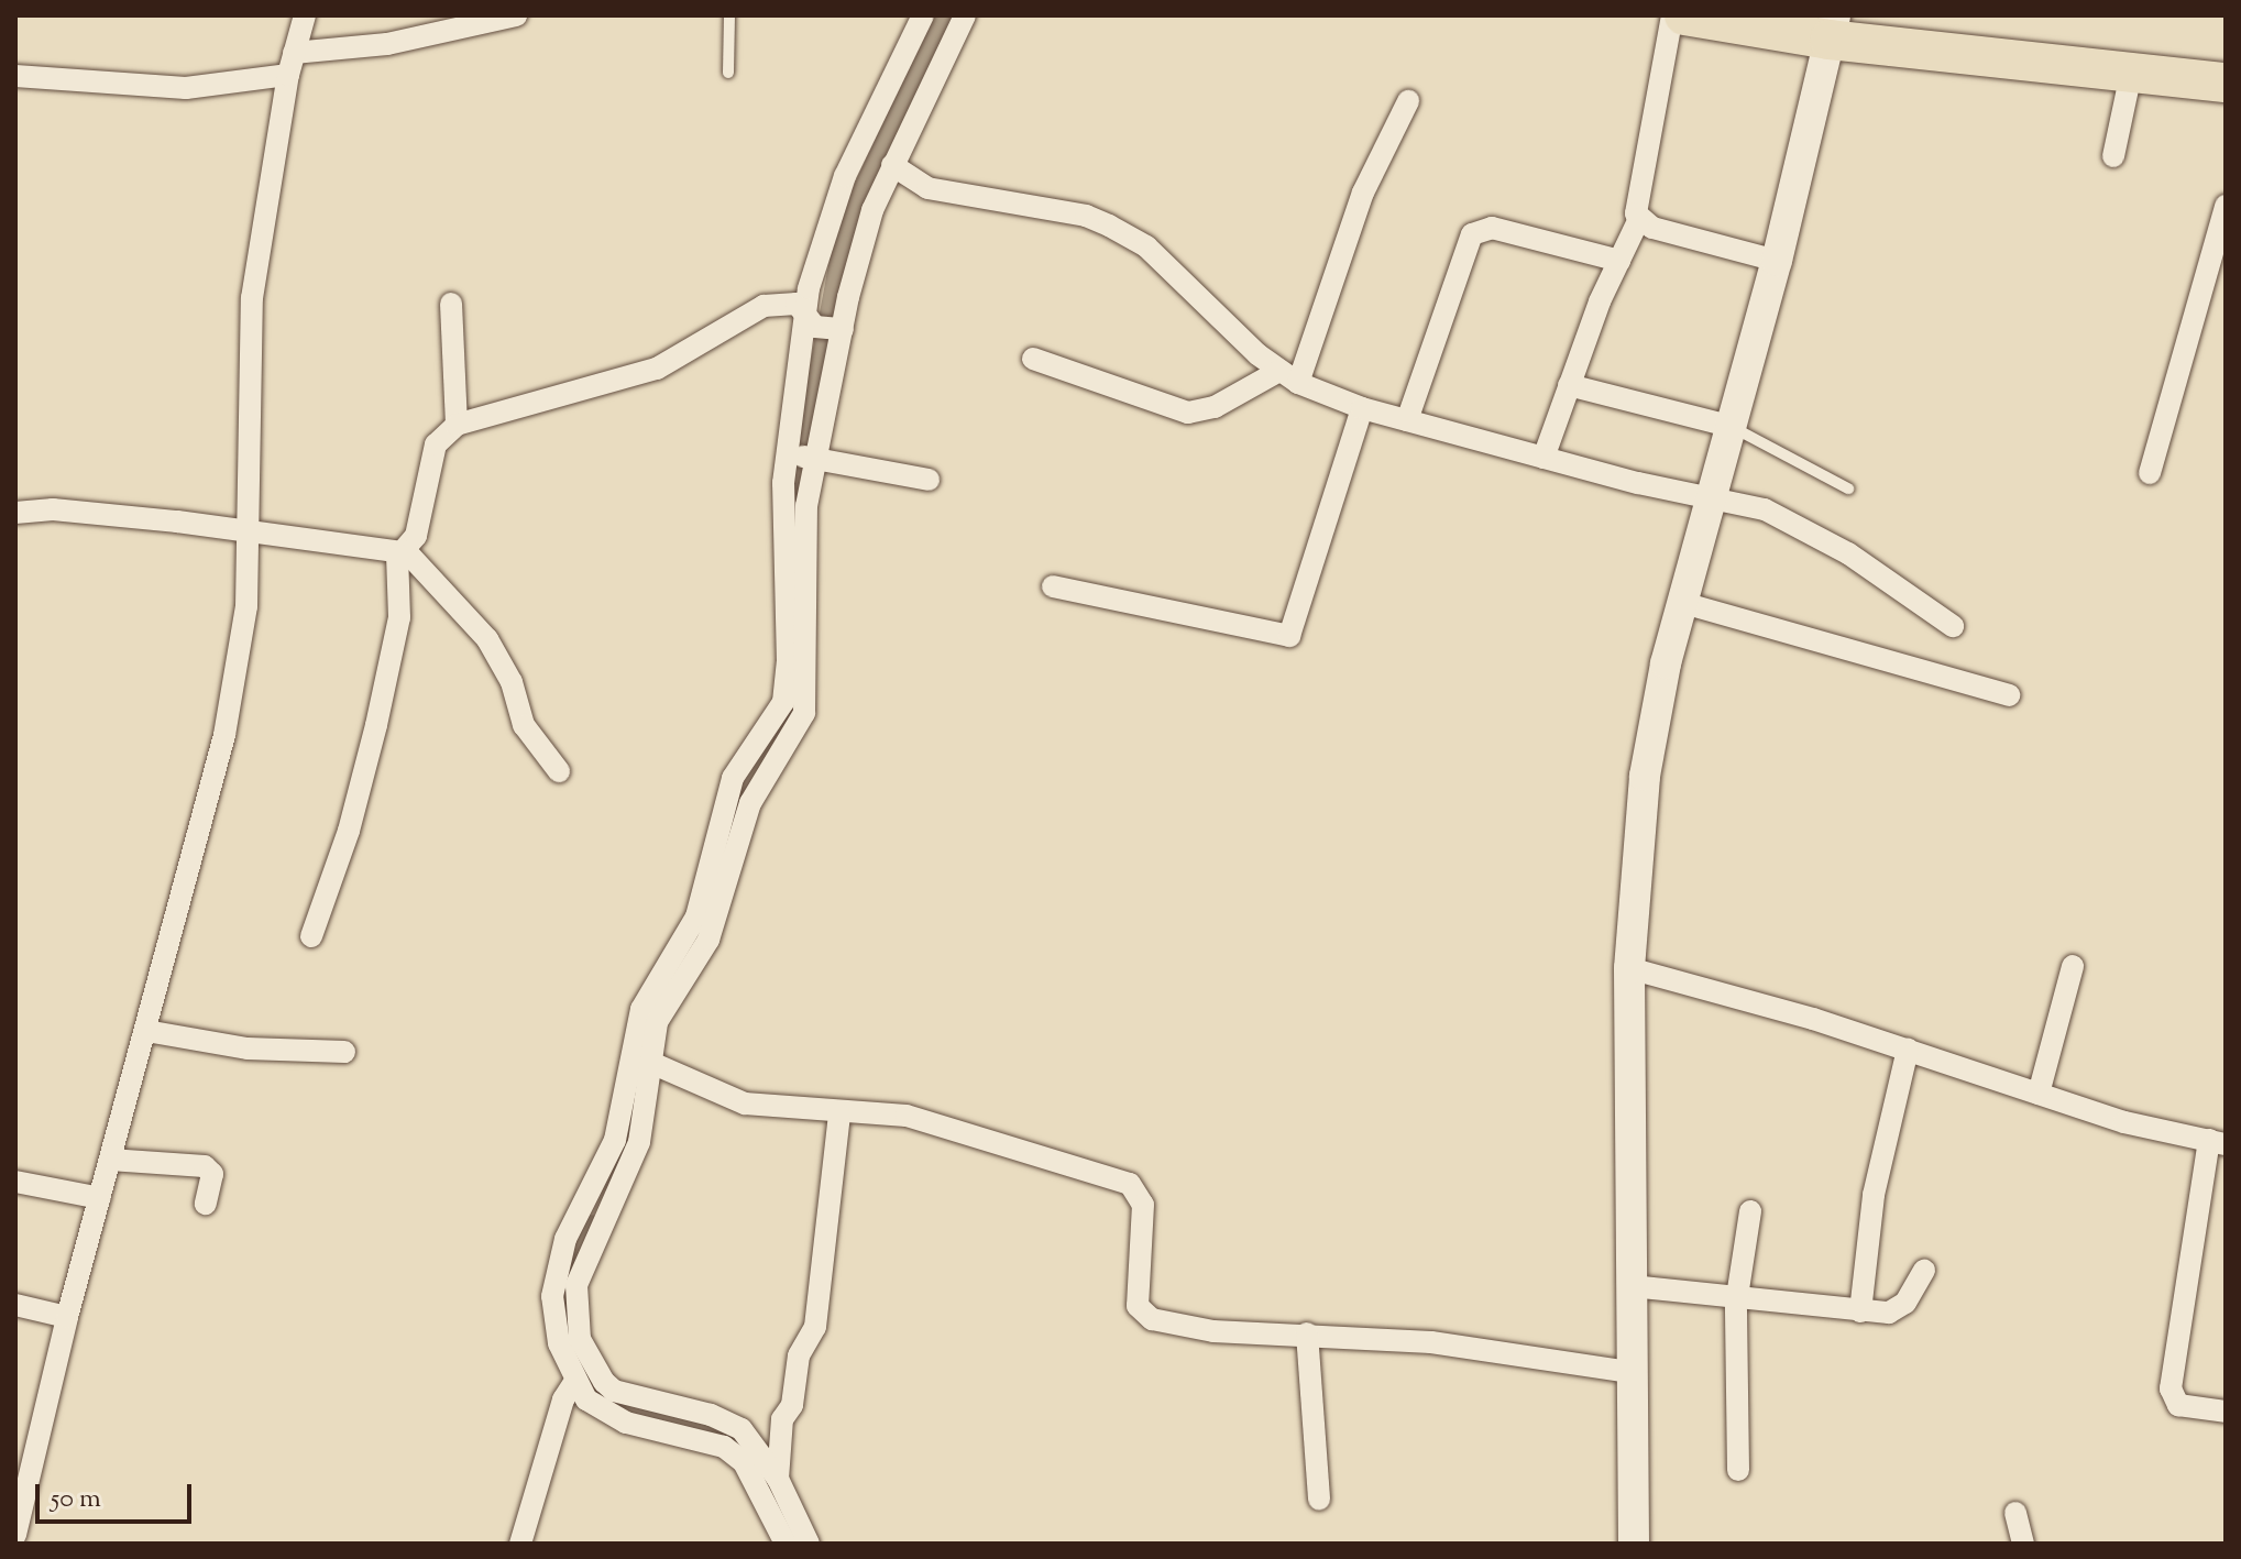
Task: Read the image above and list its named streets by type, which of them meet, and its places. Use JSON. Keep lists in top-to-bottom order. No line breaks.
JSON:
{"scale_bar":"50 m"}
